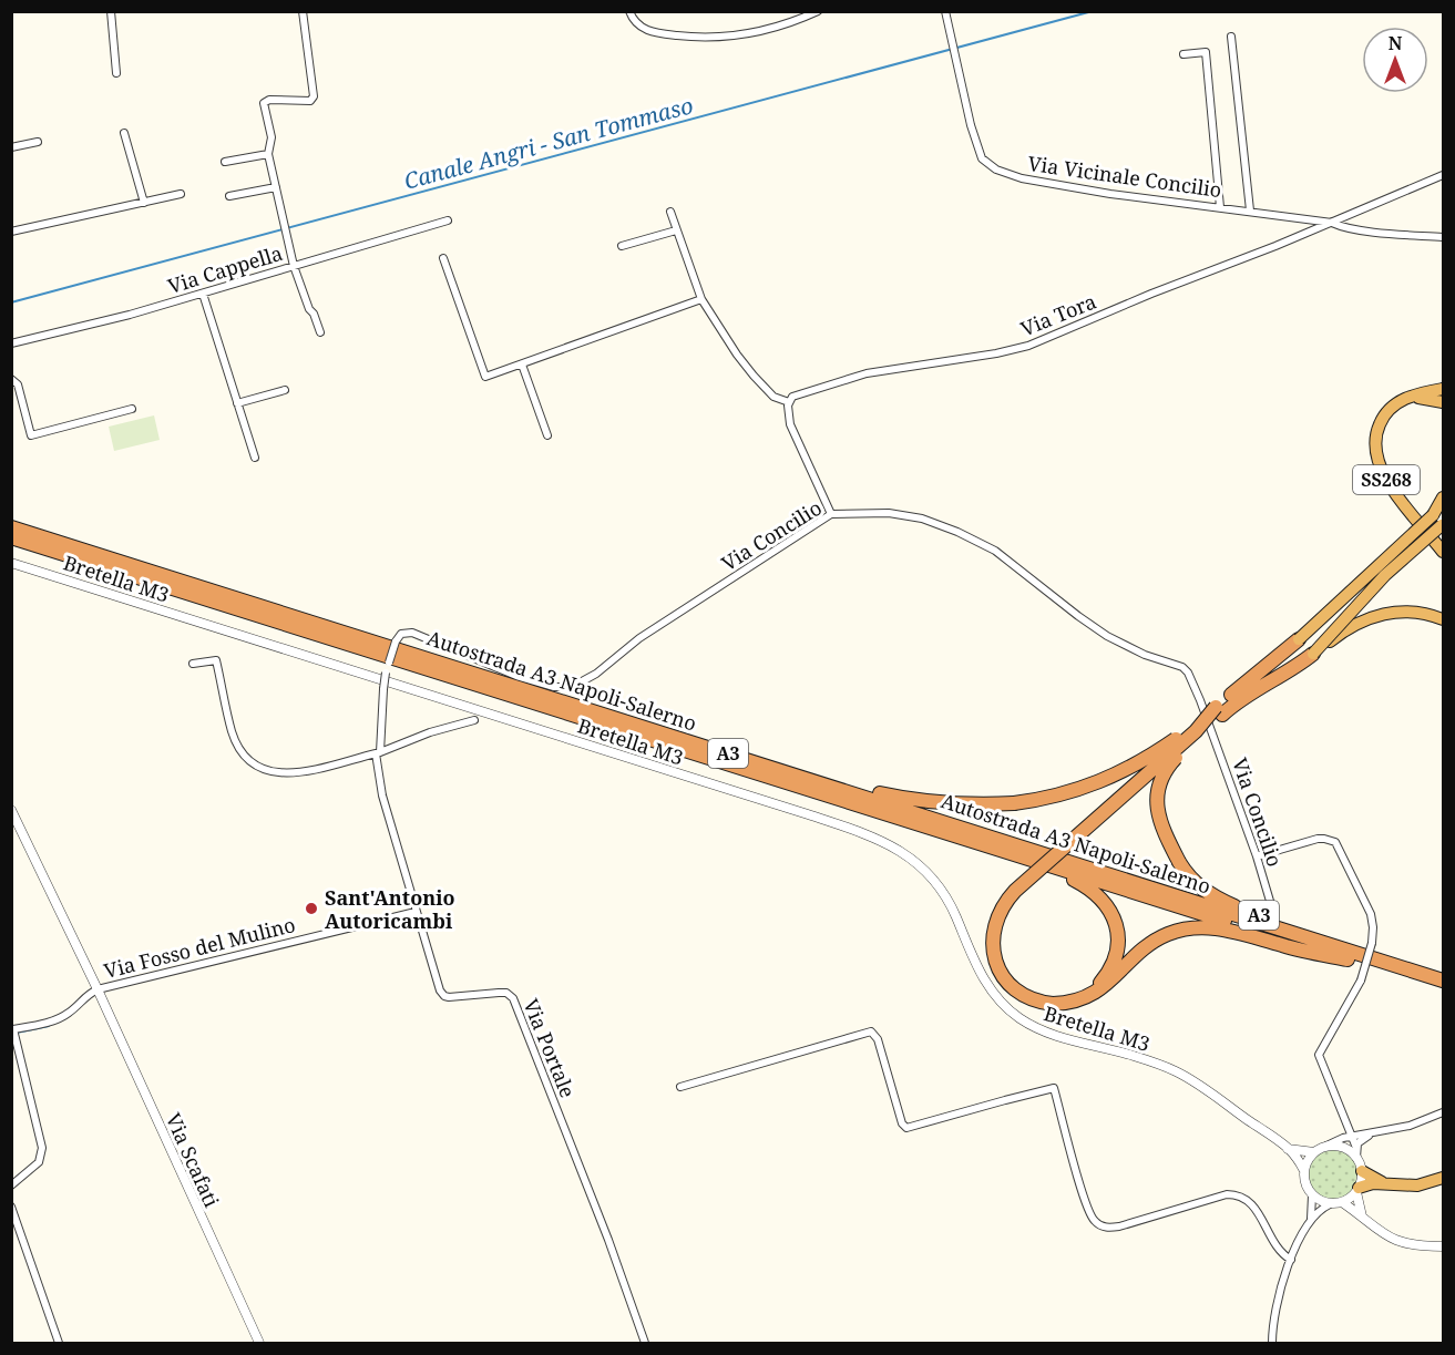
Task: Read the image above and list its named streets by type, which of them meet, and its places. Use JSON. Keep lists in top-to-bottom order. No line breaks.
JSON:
{"streets":{"highway":["SS268","Autostrada A3 Napoli-Salerno","A3"],"street":["Via Vicinale Concilio","Via Cappella","Via Tora","Via Concilio","Bretella M3","Via Fosso del Mulino","Via Portale","Via Scafati"]},"crossings":[["Via Vicinale Concilio","Via Tora"],["SS268","A3"],["Via Concilio","Via Portale"],["Autostrada A3 Napoli-Salerno","A3"],["Via Fosso del Mulino","Via Portale"],["Via Fosso del Mulino","Via Scafati"]],"water":["Canale Angri - San Tommaso"],"places":["Sant'Antonio Autoricambi"],"north":"top"}
